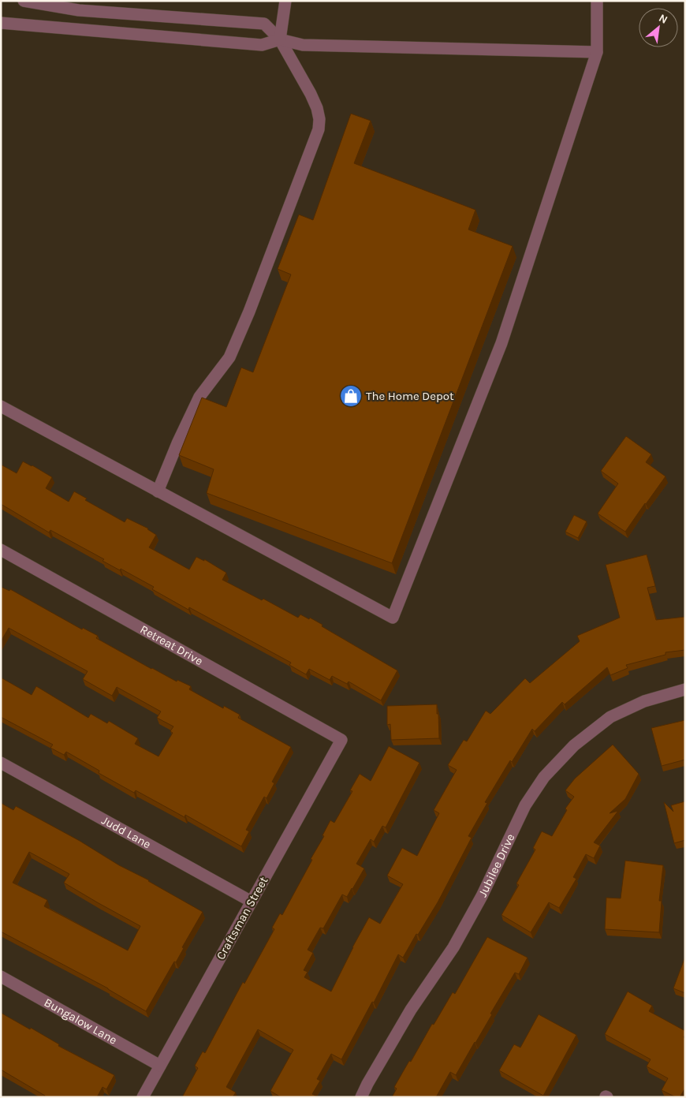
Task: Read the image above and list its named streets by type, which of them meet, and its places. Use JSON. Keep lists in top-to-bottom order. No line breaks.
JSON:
{"streets":{"street":["Retreat Drive","Judd Lane","Jubilee Drive","Craftsman Street","Bungalow Lane"]},"crossings":[["Retreat Drive","Craftsman Street"],["Judd Lane","Craftsman Street"],["Craftsman Street","Bungalow Lane"]],"places":{"shop":["The Home Depot"]},"north":"top right"}
